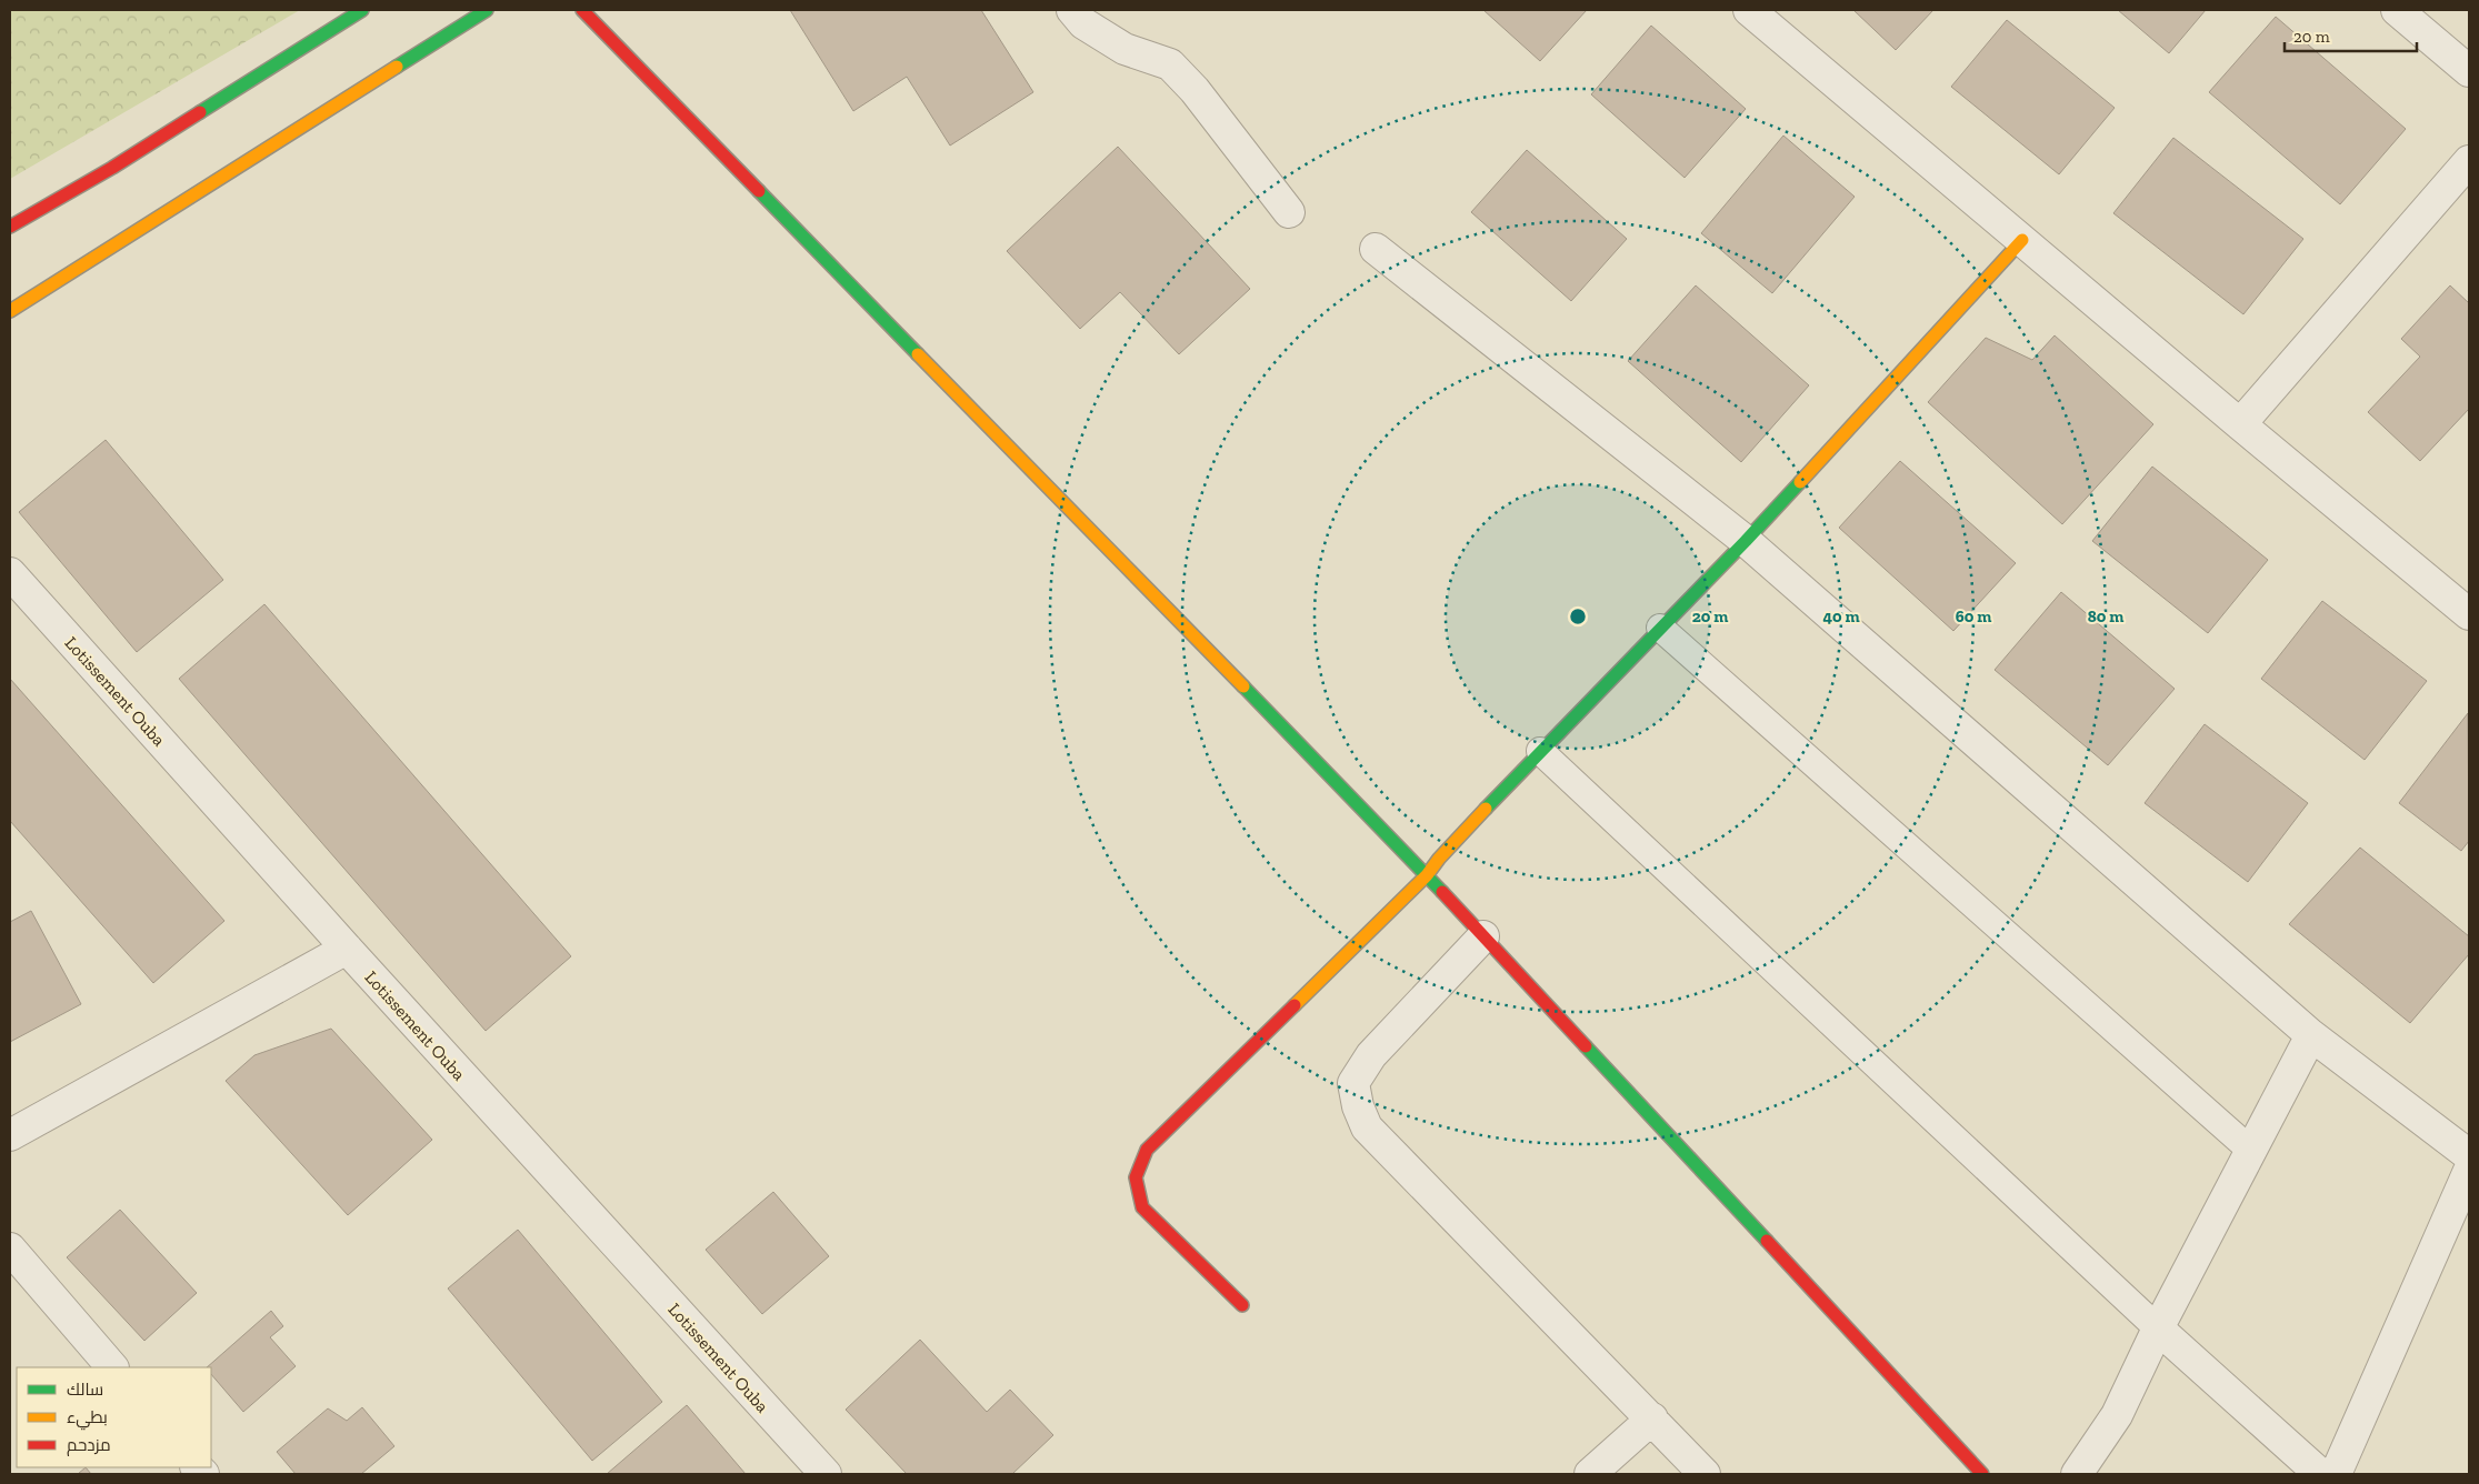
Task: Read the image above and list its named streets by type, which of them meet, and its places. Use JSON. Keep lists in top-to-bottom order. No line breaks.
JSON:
{"streets":{"street":["Lotissement Ouba"]},"legend":["سالك","بطيء","مزدحم"],"scale_bar":"20 m","rings":["20 m","40 m","60 m","80 m"]}
